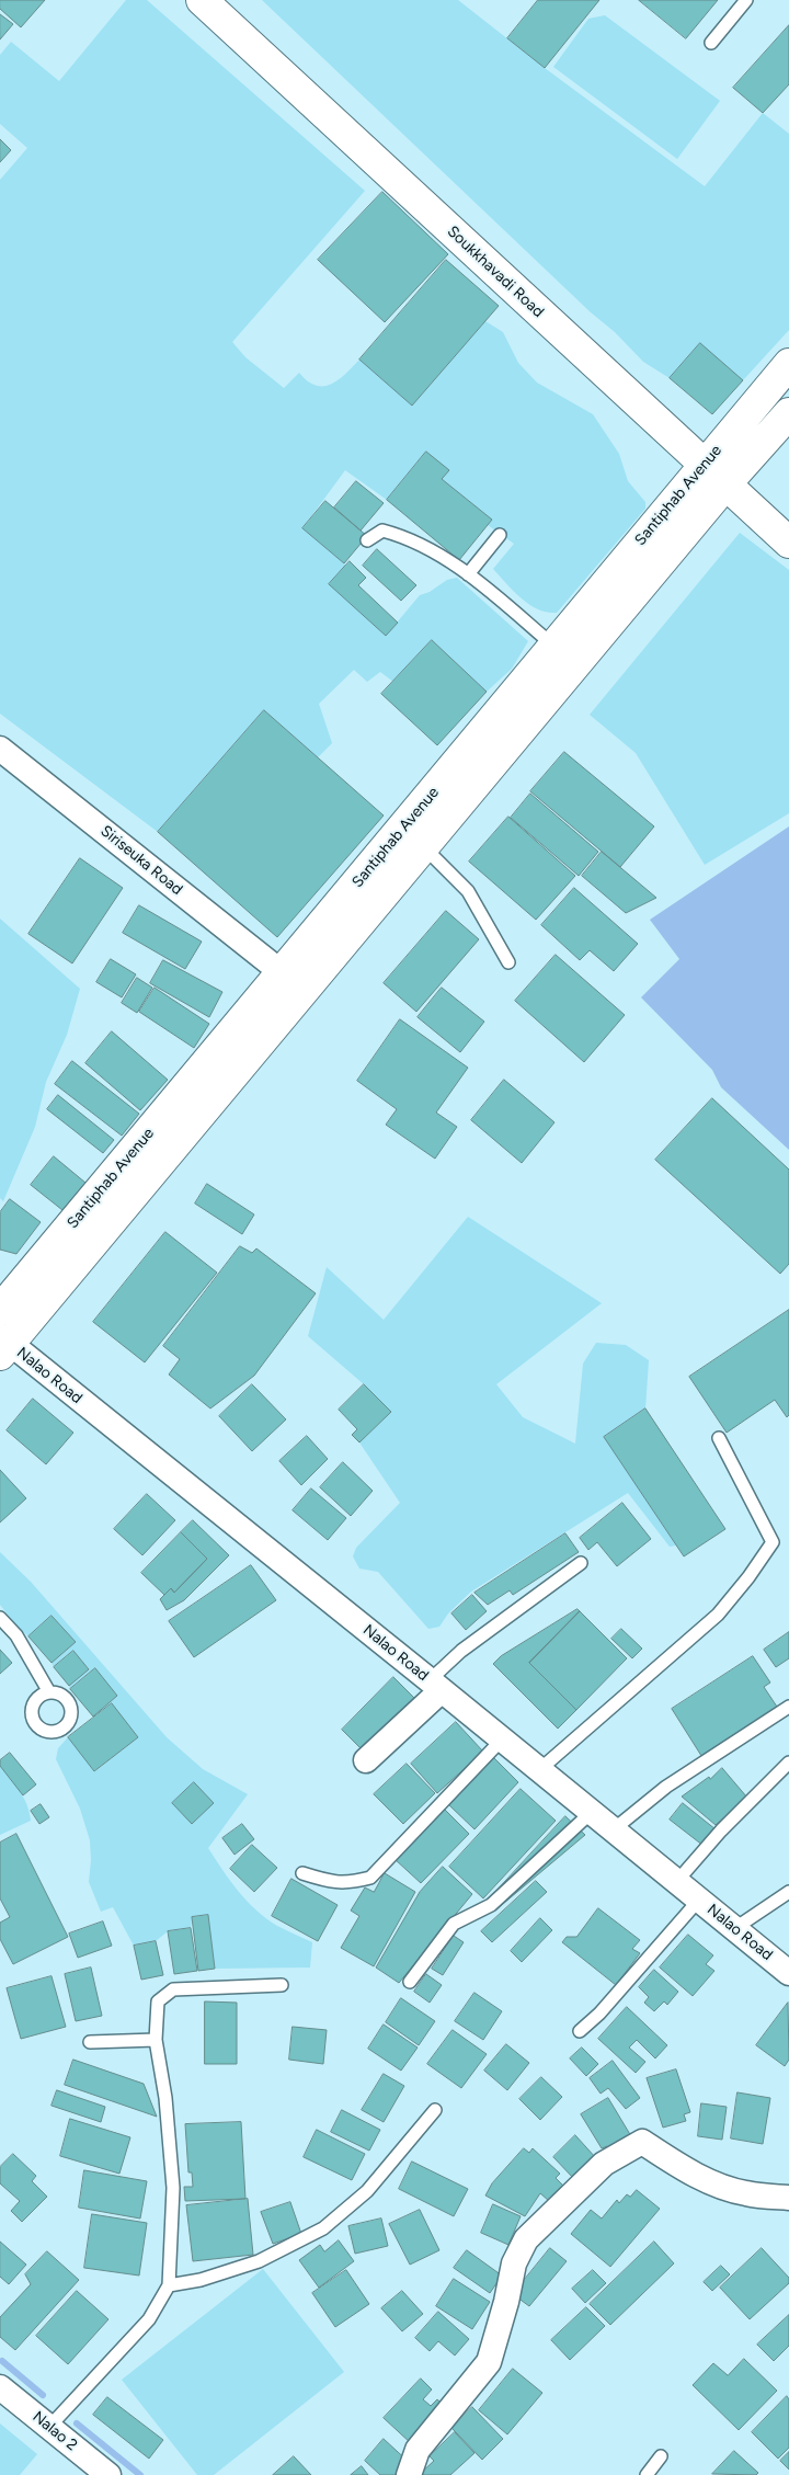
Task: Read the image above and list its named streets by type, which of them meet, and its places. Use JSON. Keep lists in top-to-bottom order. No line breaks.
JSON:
{"streets":{"street":["Soukkhavadi Road","Santiphab Avenue","Siriseuka Road","Nalao Road","Nalao 2"]},"crossings":[["Soukkhavadi Road","Santiphab Avenue"],["Santiphab Avenue","Siriseuka Road"],["Santiphab Avenue","Nalao Road"]]}
